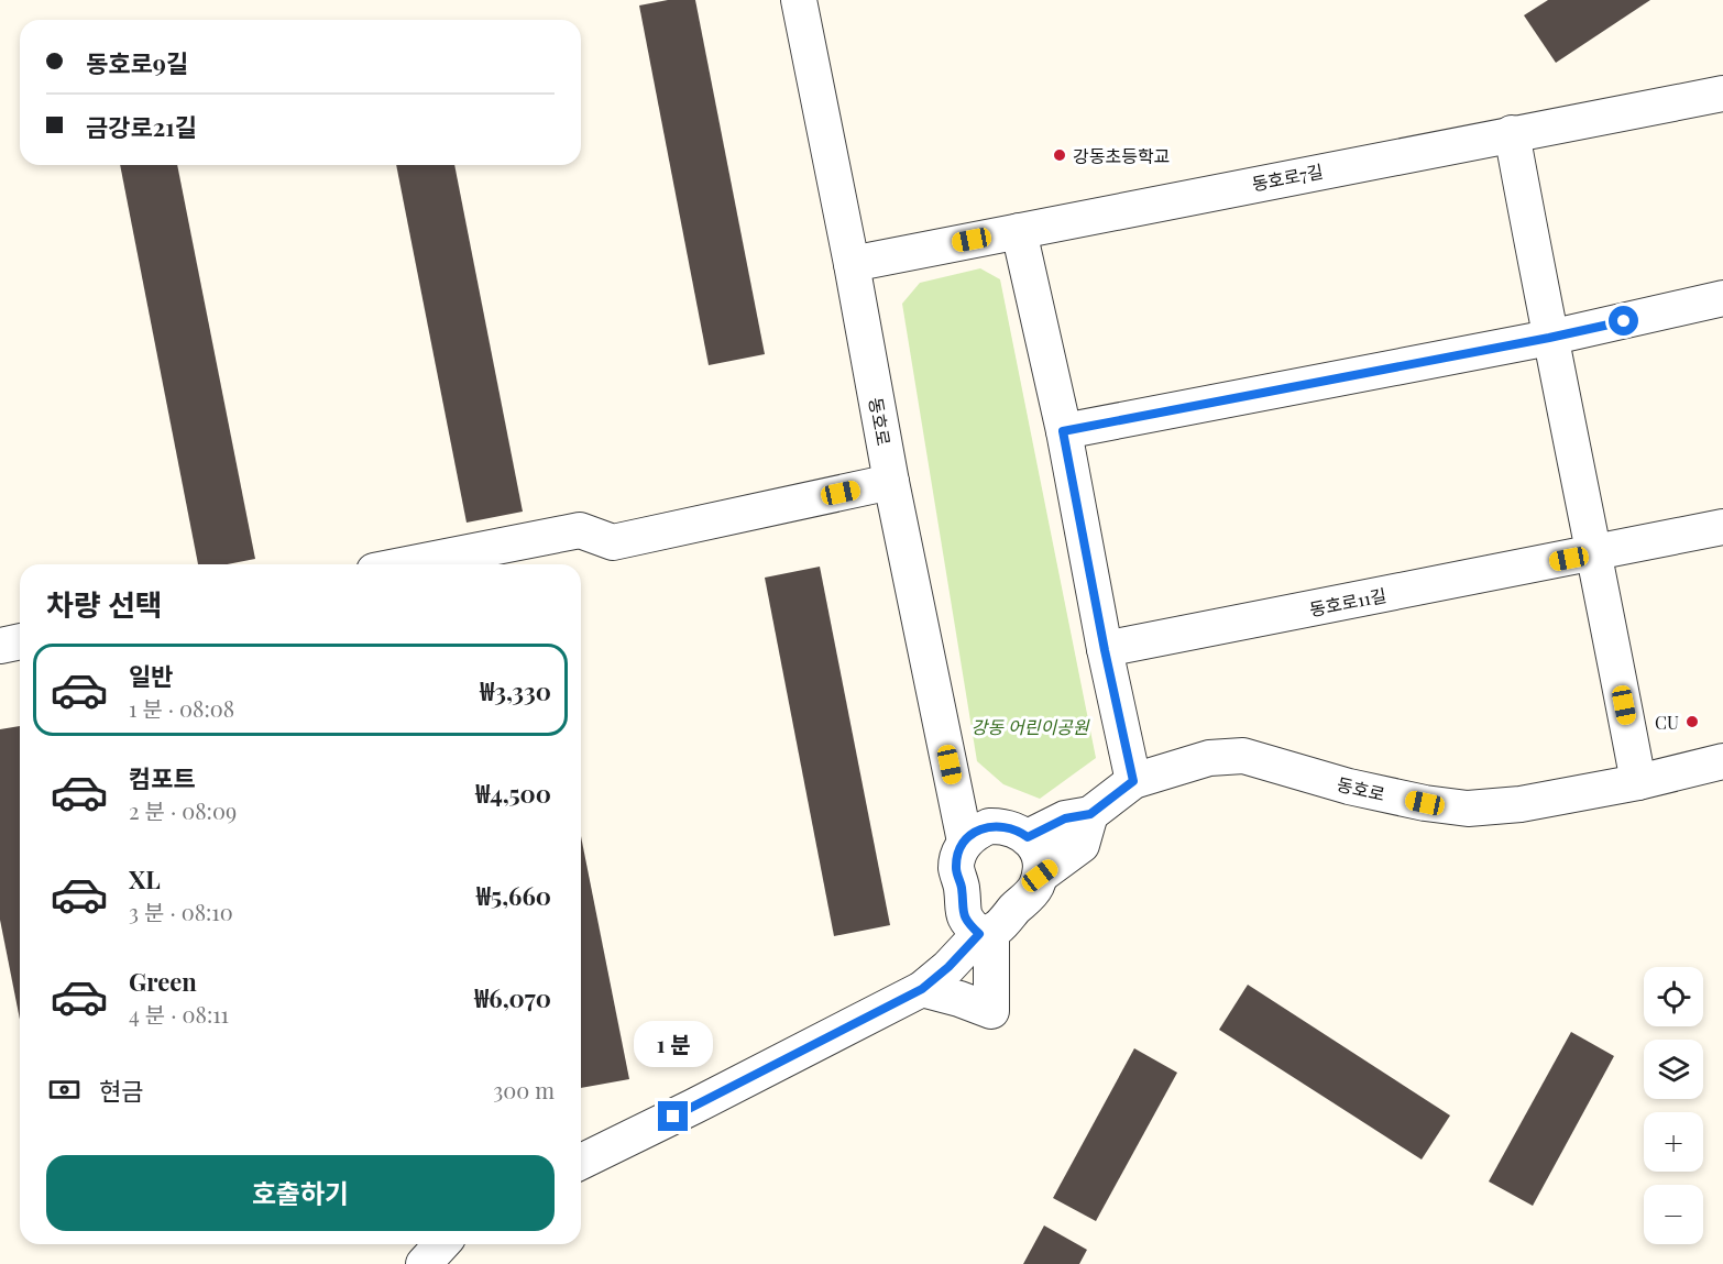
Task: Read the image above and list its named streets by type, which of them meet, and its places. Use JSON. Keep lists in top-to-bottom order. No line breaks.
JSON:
{"streets":{"street":["동호로7길","동호로","동호로11길"]},"crossings":[["동호로7길","동호로"]],"parks":["강동 어린이공원"],"places":["강동초등학교","CU"],"page":{"banner":["동호로9길","금강로21길"],"heading":"차량 선택","list":[{"name":"일반","note":"1 분 · 08:08","value":"₩3,330"},{"name":"컴포트","note":"2 분 · 08:09","value":"₩4,500"},{"name":"XL","note":"3 분 · 08:10","value":"₩5,660"},{"name":"Green","note":"4 분 · 08:11","value":"₩6,070"}],"map_buttons":["+","−"],"bubble":"1 분","pay":["현금","300 m"],"buttons":"호출하기"}}
